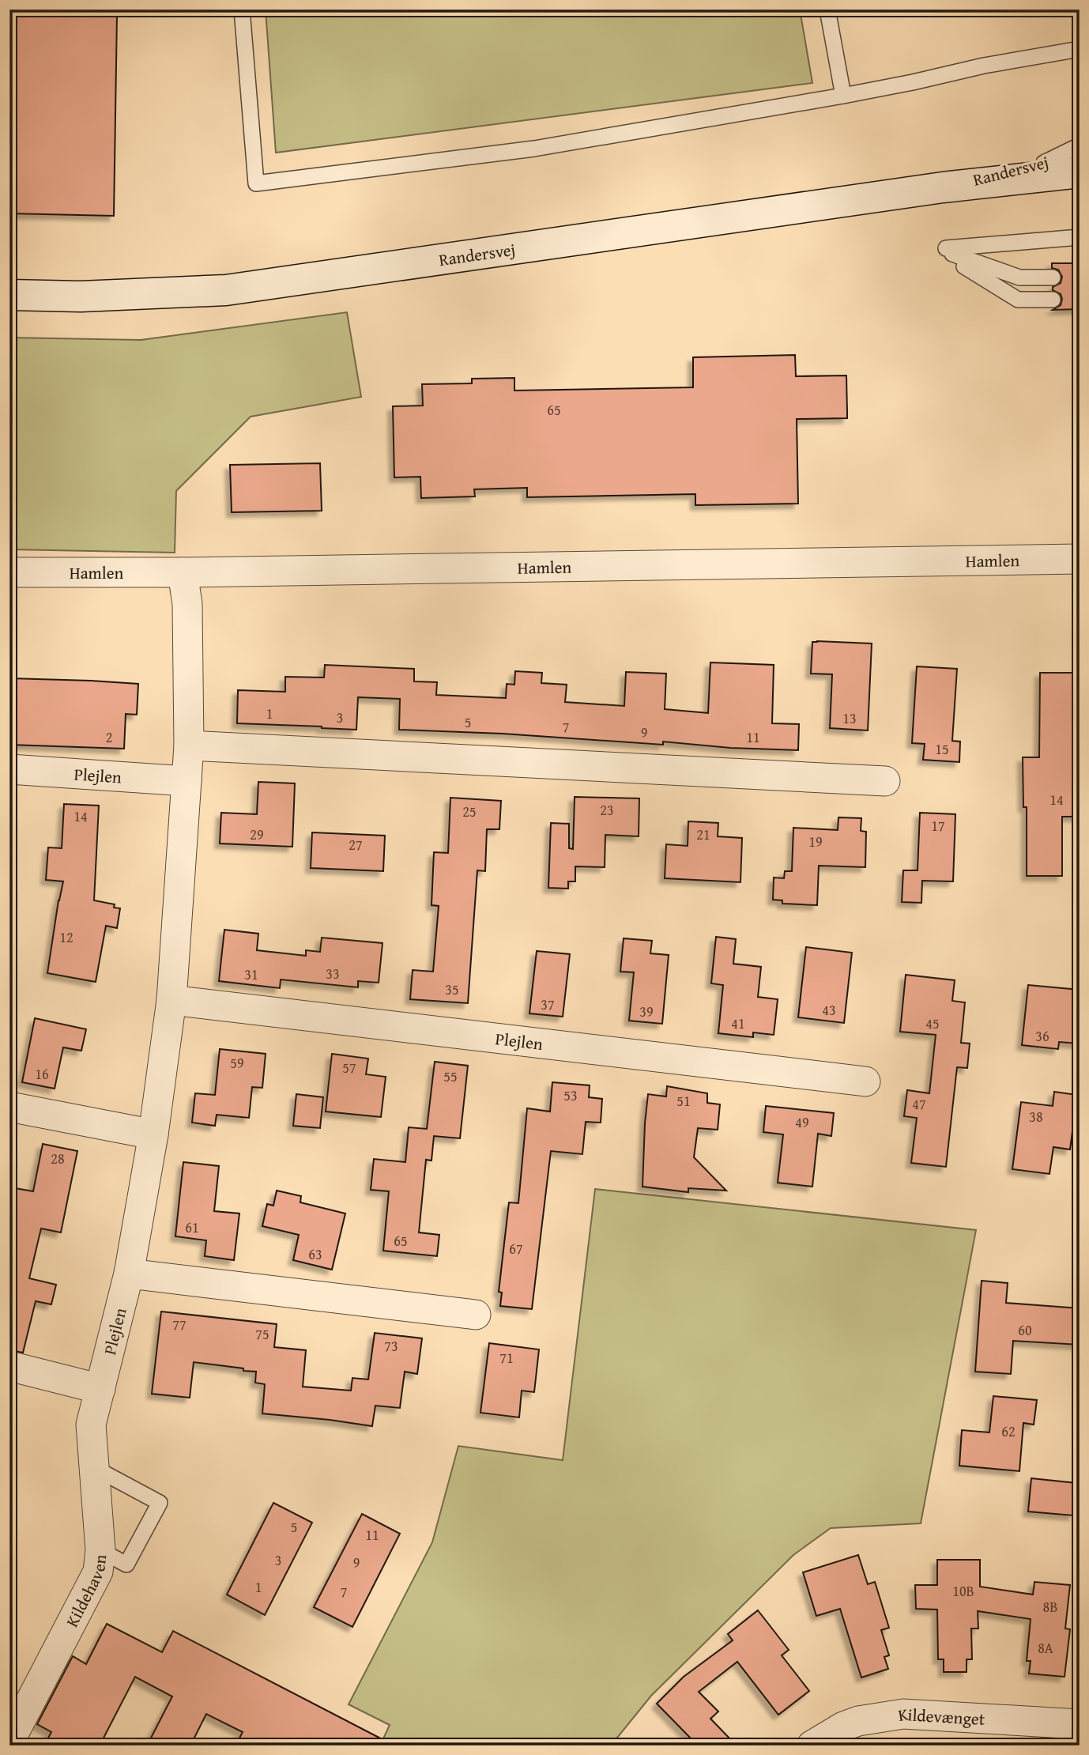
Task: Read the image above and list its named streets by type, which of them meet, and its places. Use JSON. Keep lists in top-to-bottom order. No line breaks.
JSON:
{"streets":{"street":["Randersvej","Hamlen","Plejlen","Kildehaven","Kildevænget"]},"crossings":[["Hamlen","Plejlen"],["Plejlen","Kildehaven"]],"house_numbers":["65","1","3","13","5","7","9","2","11","15","14","23","25","14","17","29","21","19","27","12","33","31","35","37","43","39","41","45","36","59","57","16","55","53","51","47","38","49","28","61","65","67","63","77","60","75","73","71","62","5","11","3","9","1","10B","7","8B","8A"]}
